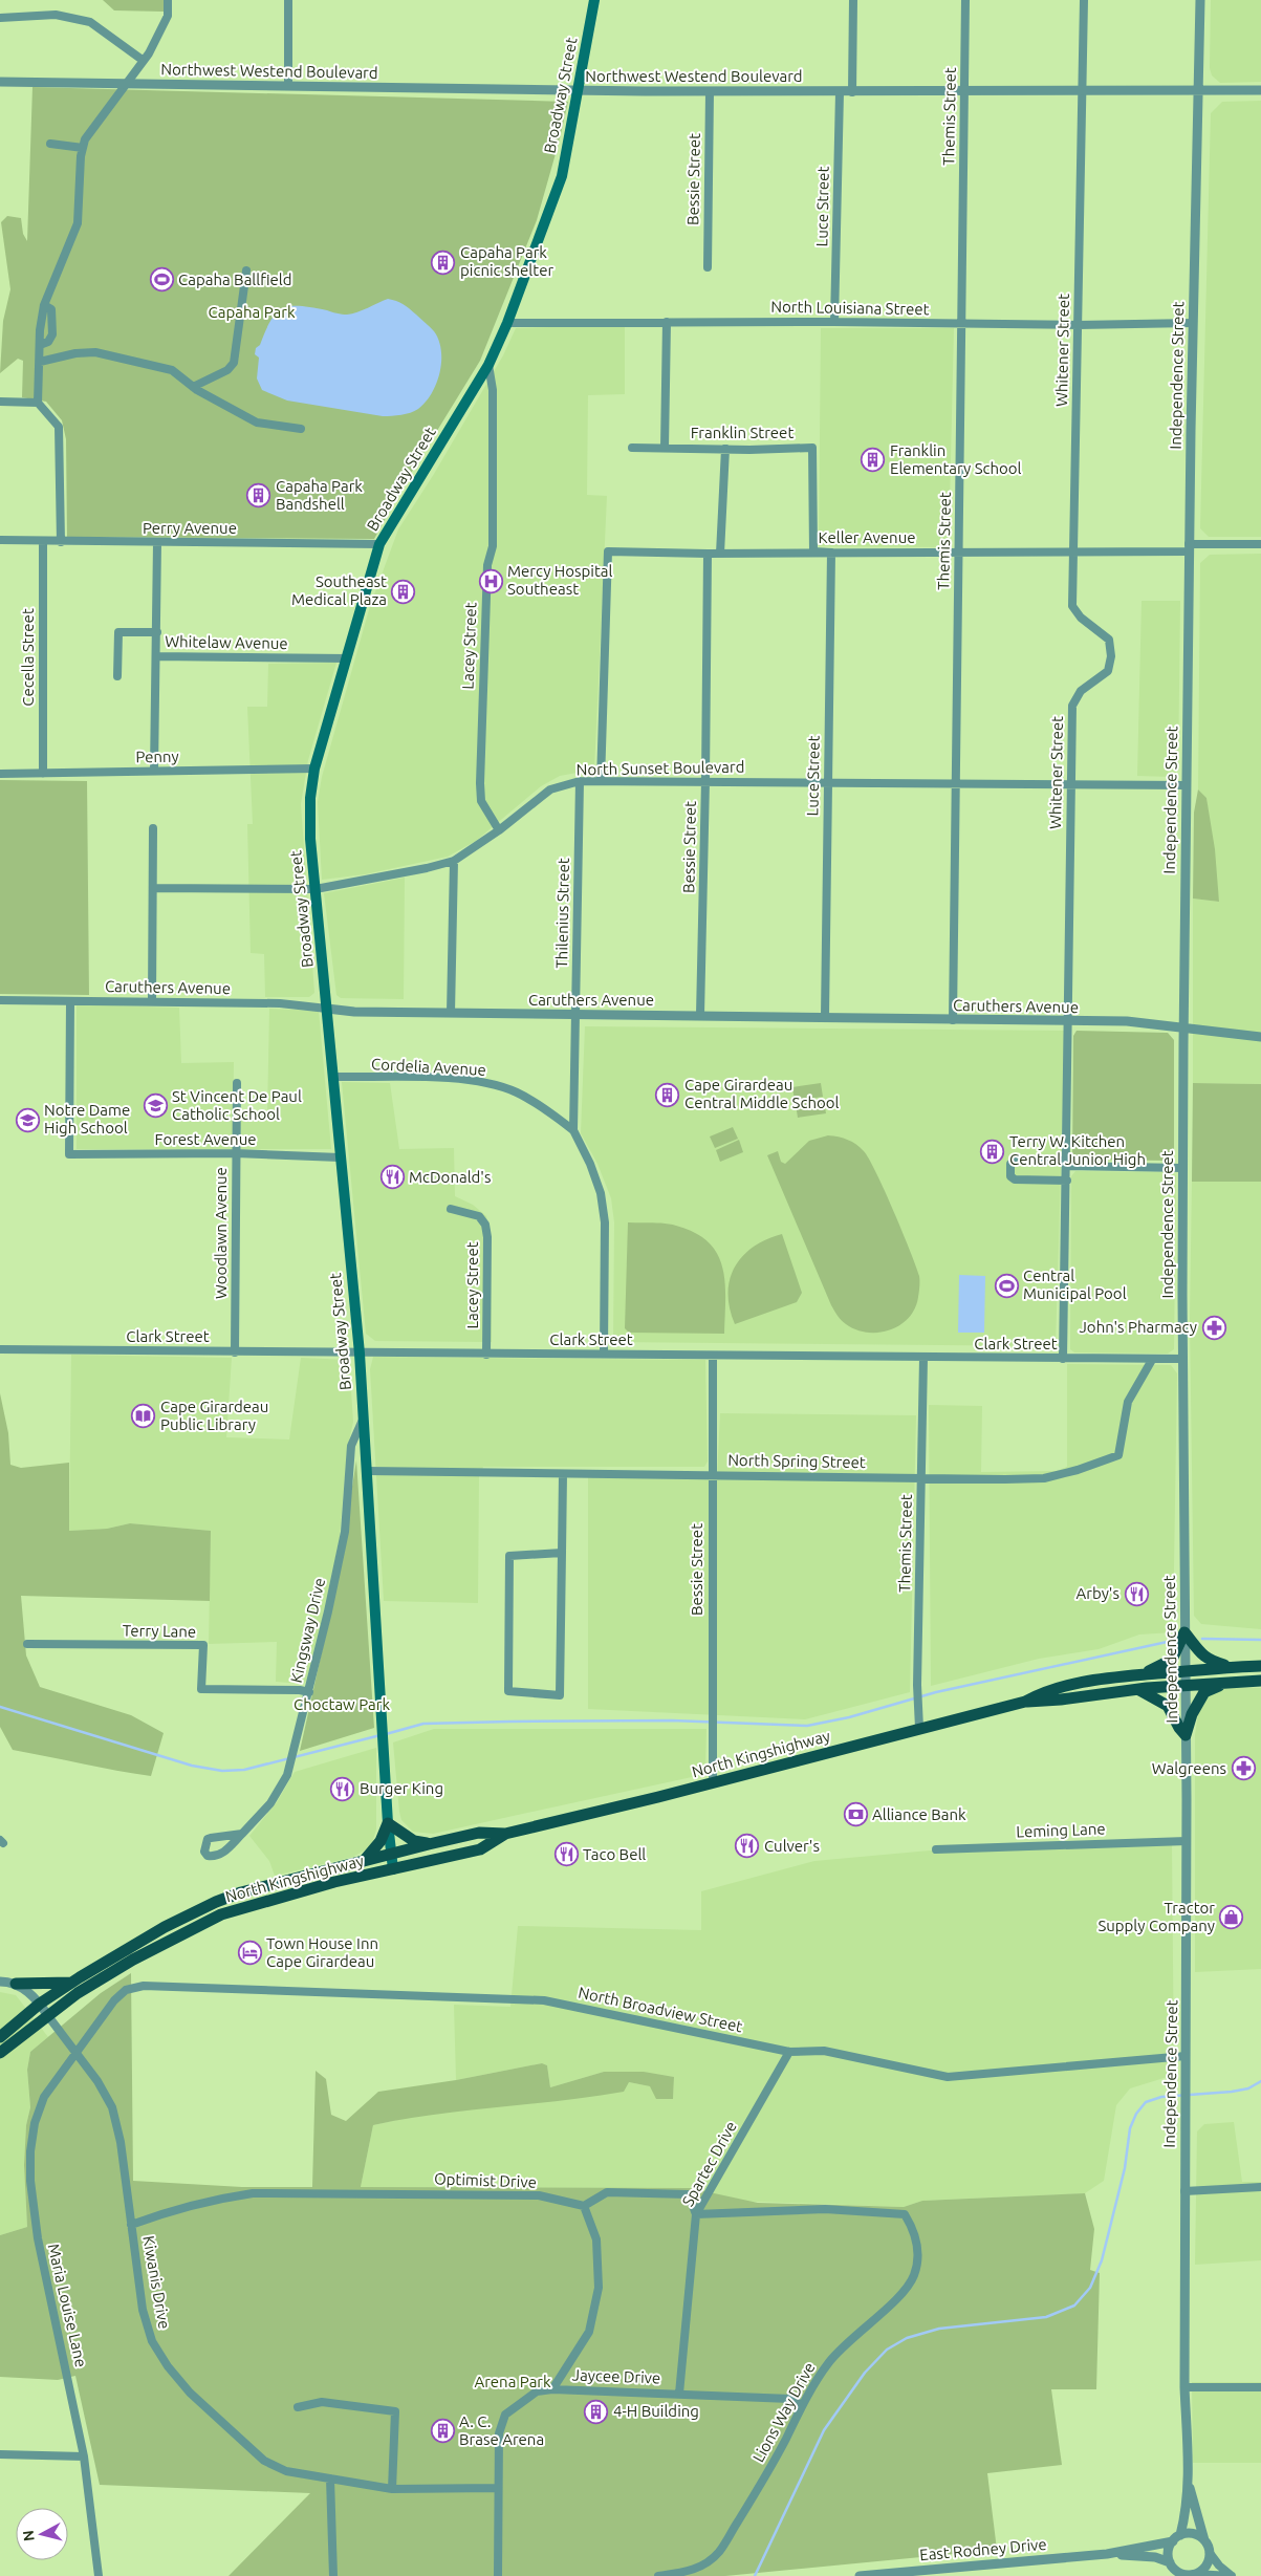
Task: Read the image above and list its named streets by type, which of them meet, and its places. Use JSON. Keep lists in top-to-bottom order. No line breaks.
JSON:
{"streets":{"main road":["Broadway Street","North Kingshighway"],"street":["Northwest Westend Boulevard","Themis Street","Bessie Street","Luce Street","North Louisiana Street","Whitener Street","Independence Street","Franklin Street","Perry Avenue","Keller Avenue","Whitelaw Avenue","Lacey Street","Cecella Street","Penny","North Sunset Boulevard","Thilenius Street","Caruthers Avenue","Cordelia Avenue","Forest Avenue","Woodlawn Avenue","Clark Street","North Spring Street","Kingsway Drive","Terry Lane","Leming Lane","North Broadview Street","Spartec Drive","Optimist Drive","Kiwanis Drive","Maria Louise Lane","Jaycee Drive","Lions Way Drive","East Rodney Drive"]},"crossings":[["Northwest Westend Boulevard","Broadway Street"],["Northwest Westend Boulevard","Themis Street"],["Northwest Westend Boulevard","Bessie Street"],["Northwest Westend Boulevard","Luce Street"],["Northwest Westend Boulevard","Whitener Street"],["Northwest Westend Boulevard","Independence Street"],["Broadway Street","North Louisiana Street"],["Broadway Street","Perry Avenue"],["Broadway Street","Whitelaw Avenue"],["Broadway Street","Lacey Street"],["Broadway Street","Penny"],["Broadway Street","North Sunset Boulevard"],["Broadway Street","Caruthers Avenue"],["Broadway Street","Cordelia Avenue"],["Broadway Street","Forest Avenue"],["Broadway Street","Clark Street"],["Broadway Street","North Spring Street"],["Broadway Street","Kingsway Drive"],["Broadway Street","North Kingshighway"],["Themis Street","North Louisiana Street"],["Themis Street","Keller Avenue"],["Themis Street","North Sunset Boulevard"],["Themis Street","Caruthers Avenue"],["Themis Street","Clark Street"],["Themis Street","North Spring Street"],["Themis Street","North Kingshighway"],["Bessie Street","Keller Avenue"],["Bessie Street","North Sunset Boulevard"],["Bessie Street","Caruthers Avenue"],["Bessie Street","Clark Street"],["Bessie Street","North Spring Street"],["Bessie Street","North Kingshighway"],["Luce Street","North Louisiana Street"],["Luce Street","Franklin Street"],["Luce Street","Keller Avenue"],["Luce Street","North Sunset Boulevard"],["Luce Street","Caruthers Avenue"],["North Louisiana Street","Whitener Street"],["North Louisiana Street","Independence Street"],["Whitener Street","Keller Avenue"],["Whitener Street","North Sunset Boulevard"],["Whitener Street","Caruthers Avenue"],["Whitener Street","Clark Street"],["Independence Street","Keller Avenue"],["Independence Street","North Sunset Boulevard"],["Independence Street","Caruthers Avenue"],["Independence Street","Clark Street"],["Independence Street","North Kingshighway"],["Independence Street","Leming Lane"],["Independence Street","North Broadview Street"],["Independence Street","East Rodney Drive"],["Franklin Street","Keller Avenue"],["Perry Avenue","Whitelaw Avenue"],["Perry Avenue","Cecella Street"],["Keller Avenue","North Sunset Boulevard"],["Lacey Street","North Sunset Boulevard"],["Lacey Street","Clark Street"],["Cecella Street","Penny"],["North Sunset Boulevard","Thilenius Street"],["Thilenius Street","Caruthers Avenue"],["Thilenius Street","Cordelia Avenue"],["Thilenius Street","Clark Street"],["Caruthers Avenue","Forest Avenue"],["Forest Avenue","Woodlawn Avenue"],["Woodlawn Avenue","Clark Street"],["Clark Street","North Spring Street"],["Kingsway Drive","Terry Lane"],["North Kingshighway","Kiwanis Drive"],["North Broadview Street","Spartec Drive"],["North Broadview Street","Maria Louise Lane"],["Spartec Drive","Jaycee Drive"],["Spartec Drive","Lions Way Drive"],["Optimist Drive","Kiwanis Drive"],["Kiwanis Drive","Maria Louise Lane"],["Kiwanis Drive","Jaycee Drive"],["Jaycee Drive","Lions Way Drive"]],"parks":["Capaha Park","Choctaw Park","Arena Park"],"places":{"building":["Capaha Park picnic shelter","Franklin Elementary School","Capaha Park Bandshell","Southeast Medical Plaza","Cape Girardeau Central Middle School","Terry W. Kitchen Central Junior High","4-H Building","A. C. Brase Arena"],"sports":["Capaha Ballfield","Central Municipal Pool"],"hospital":["Mercy Hospital Southeast"],"school or university":["St Vincent De Paul Catholic School","Notre Dame High School"],"restaurant":["McDonald's","Arby's","Burger King","Culver's","Taco Bell"],"pharmacy":["John's Pharmacy","Walgreens"],"library":["Cape Girardeau Public Library"],"bank":["Alliance Bank"],"shop":["Tractor Supply Company"],"hotel":["Town House Inn Cape Girardeau"]},"north":"left"}
